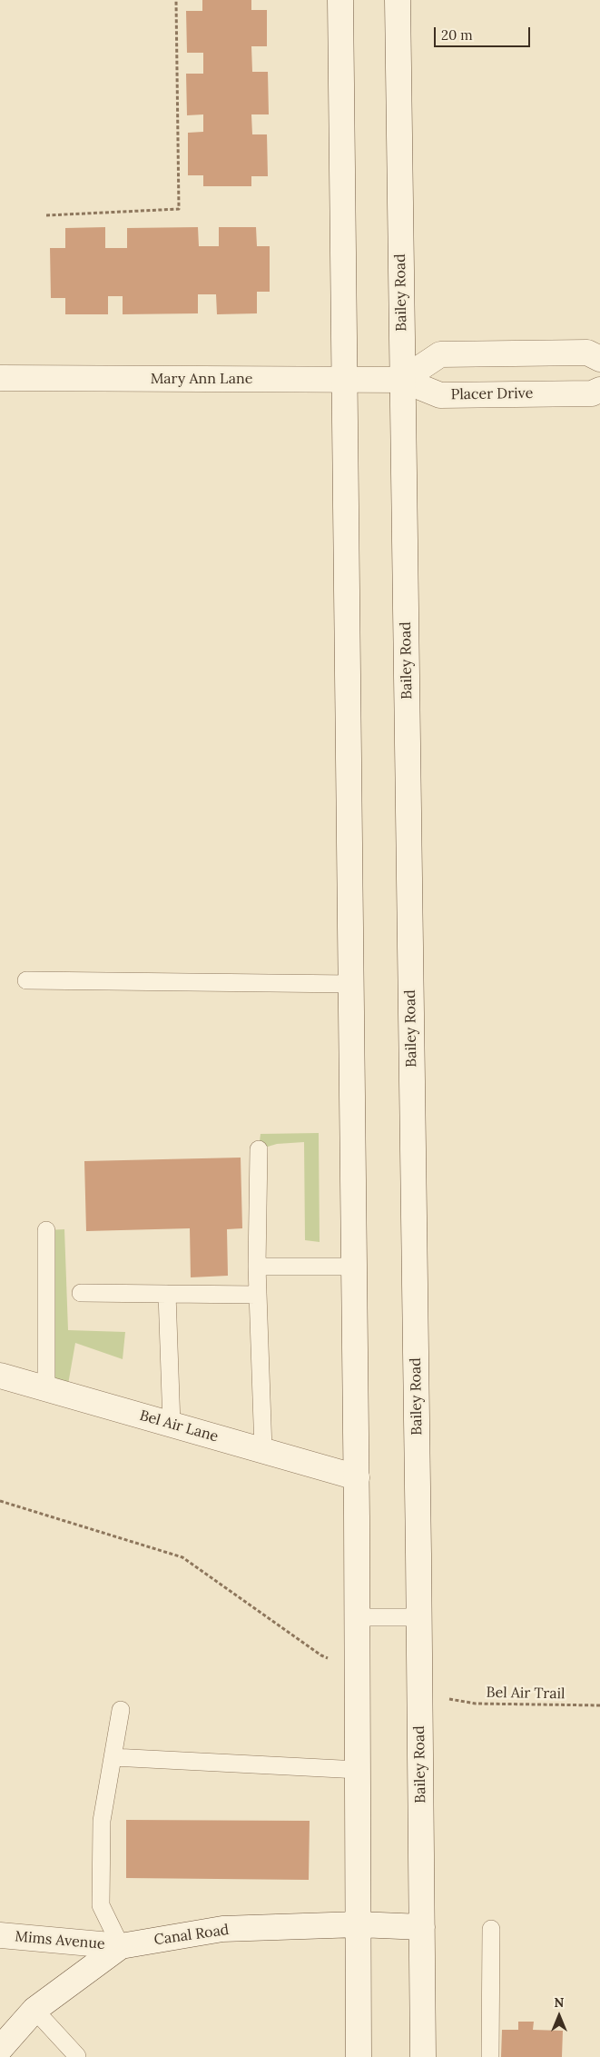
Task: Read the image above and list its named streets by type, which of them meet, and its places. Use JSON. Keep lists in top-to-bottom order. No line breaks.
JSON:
{"streets":{"main road":["Bailey Road","Mary Ann Lane","Placer Drive","Bel Air Lane","Canal Road","Mims Avenue"],"path":["Bel Air Trail"]},"crossings":[["Bailey Road","Mary Ann Lane"],["Bailey Road","Placer Drive"],["Bailey Road","Bel Air Trail"],["Bailey Road","Canal Road"],["Mary Ann Lane","Placer Drive"],["Canal Road","Mims Avenue"]],"scale_bar":"20 m","north":"top"}
